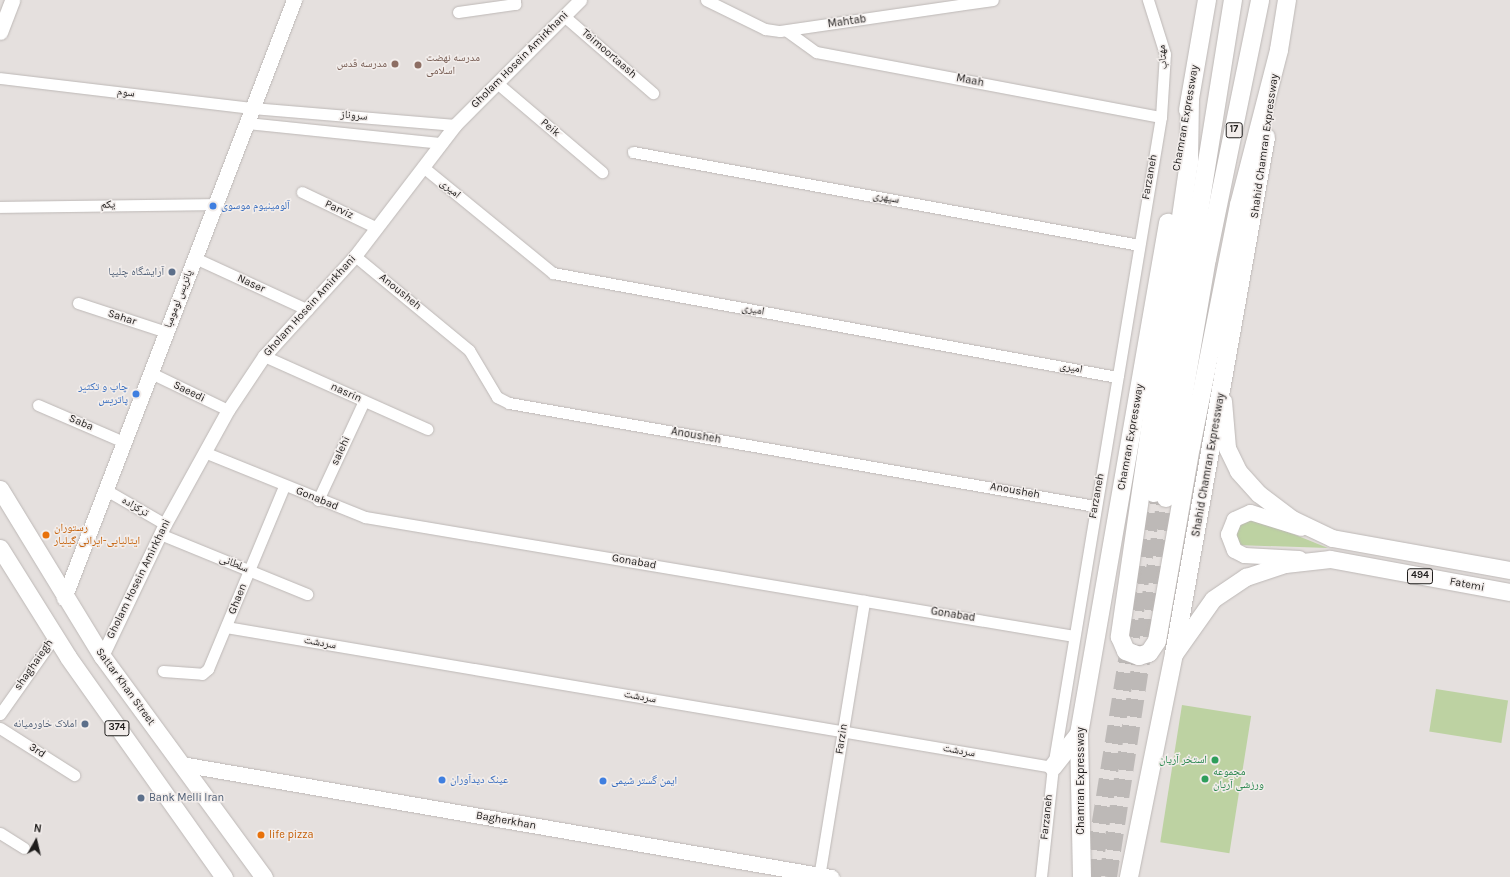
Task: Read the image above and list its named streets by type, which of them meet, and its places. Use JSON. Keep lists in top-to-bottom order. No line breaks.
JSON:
{"streets":{"highway":["Chamran Expressway","17","Shahid Chamran Expressway"],"main road":["پاتریس لومومبا","494","Fatemi","Sattar Khan Street","374","Bagherkhan"],"street":["Mahtab","Teimoortaash","مهتاب","Gholam Hosein Amirkhani","Maah","سوم","سروناز","Peik","Farzaneh","امیری","سپهری","یکم","Parviz","Naser","Anousheh","Sahar","Saeedi","nasrin","Saba","salehi","Gonabad","ترکزاده","سلطانی","Ghaen","سردشت","shaghaiegh","Farzin","3rd"]},"crossings":[["Mahtab","Maah"],["Teimoortaash","Gholam Hosein Amirkhani"],["مهتاب","Maah"],["مهتاب","Farzaneh"],["Gholam Hosein Amirkhani","سروناز"],["Gholam Hosein Amirkhani","Peik"],["Gholam Hosein Amirkhani","امیری"],["Gholam Hosein Amirkhani","Parviz"],["Gholam Hosein Amirkhani","Naser"],["Gholam Hosein Amirkhani","Anousheh"],["Gholam Hosein Amirkhani","Saeedi"],["Gholam Hosein Amirkhani","nasrin"],["Gholam Hosein Amirkhani","Gonabad"],["Gholam Hosein Amirkhani","ترکزاده"],["Gholam Hosein Amirkhani","سلطانی"],["Gholam Hosein Amirkhani","Sattar Khan Street"],["Maah","Farzaneh"],["سوم","سروناز"],["سوم","پاتریس لومومبا"],["سروناز","پاتریس لومومبا"],["Shahid Chamran Expressway","Fatemi"],["Farzaneh","امیری"],["Farzaneh","سپهری"],["Farzaneh","Anousheh"],["Farzaneh","Gonabad"],["Farzaneh","سردشت"],["یکم","پاتریس لومومبا"],["Naser","پاتریس لومومبا"],["پاتریس لومومبا","Sahar"],["پاتریس لومومبا","Saeedi"],["پاتریس لومومبا","Saba"],["پاتریس لومومبا","ترکزاده"],["پاتریس لومومبا","Sattar Khan Street"],["nasrin","salehi"],["salehi","Gonabad"],["Gonabad","Ghaen"],["Gonabad","Farzin"],["ترکزاده","سلطانی"],["سلطانی","Ghaen"],["Ghaen","سردشت"],["سردشت","Farzin"],["shaghaiegh","374"],["Sattar Khan Street","Bagherkhan"],["Farzin","Bagherkhan"]],"places":["مدرسه قدس","مدرسه نهضت اسلامی","آلومینیوم موسوی","آرایشگاه چلیپا","چاپ و تکثیر پاتریس","رستوران ایتالیایی-ایرانی گیلیار","املاک خاورمیانه","استخر آریان","مجموعه ورزشی آریان","عینک دیدآوران","ایمن گستر شیمی","Bank Melli Iran","life pizza"],"north":"top"}
